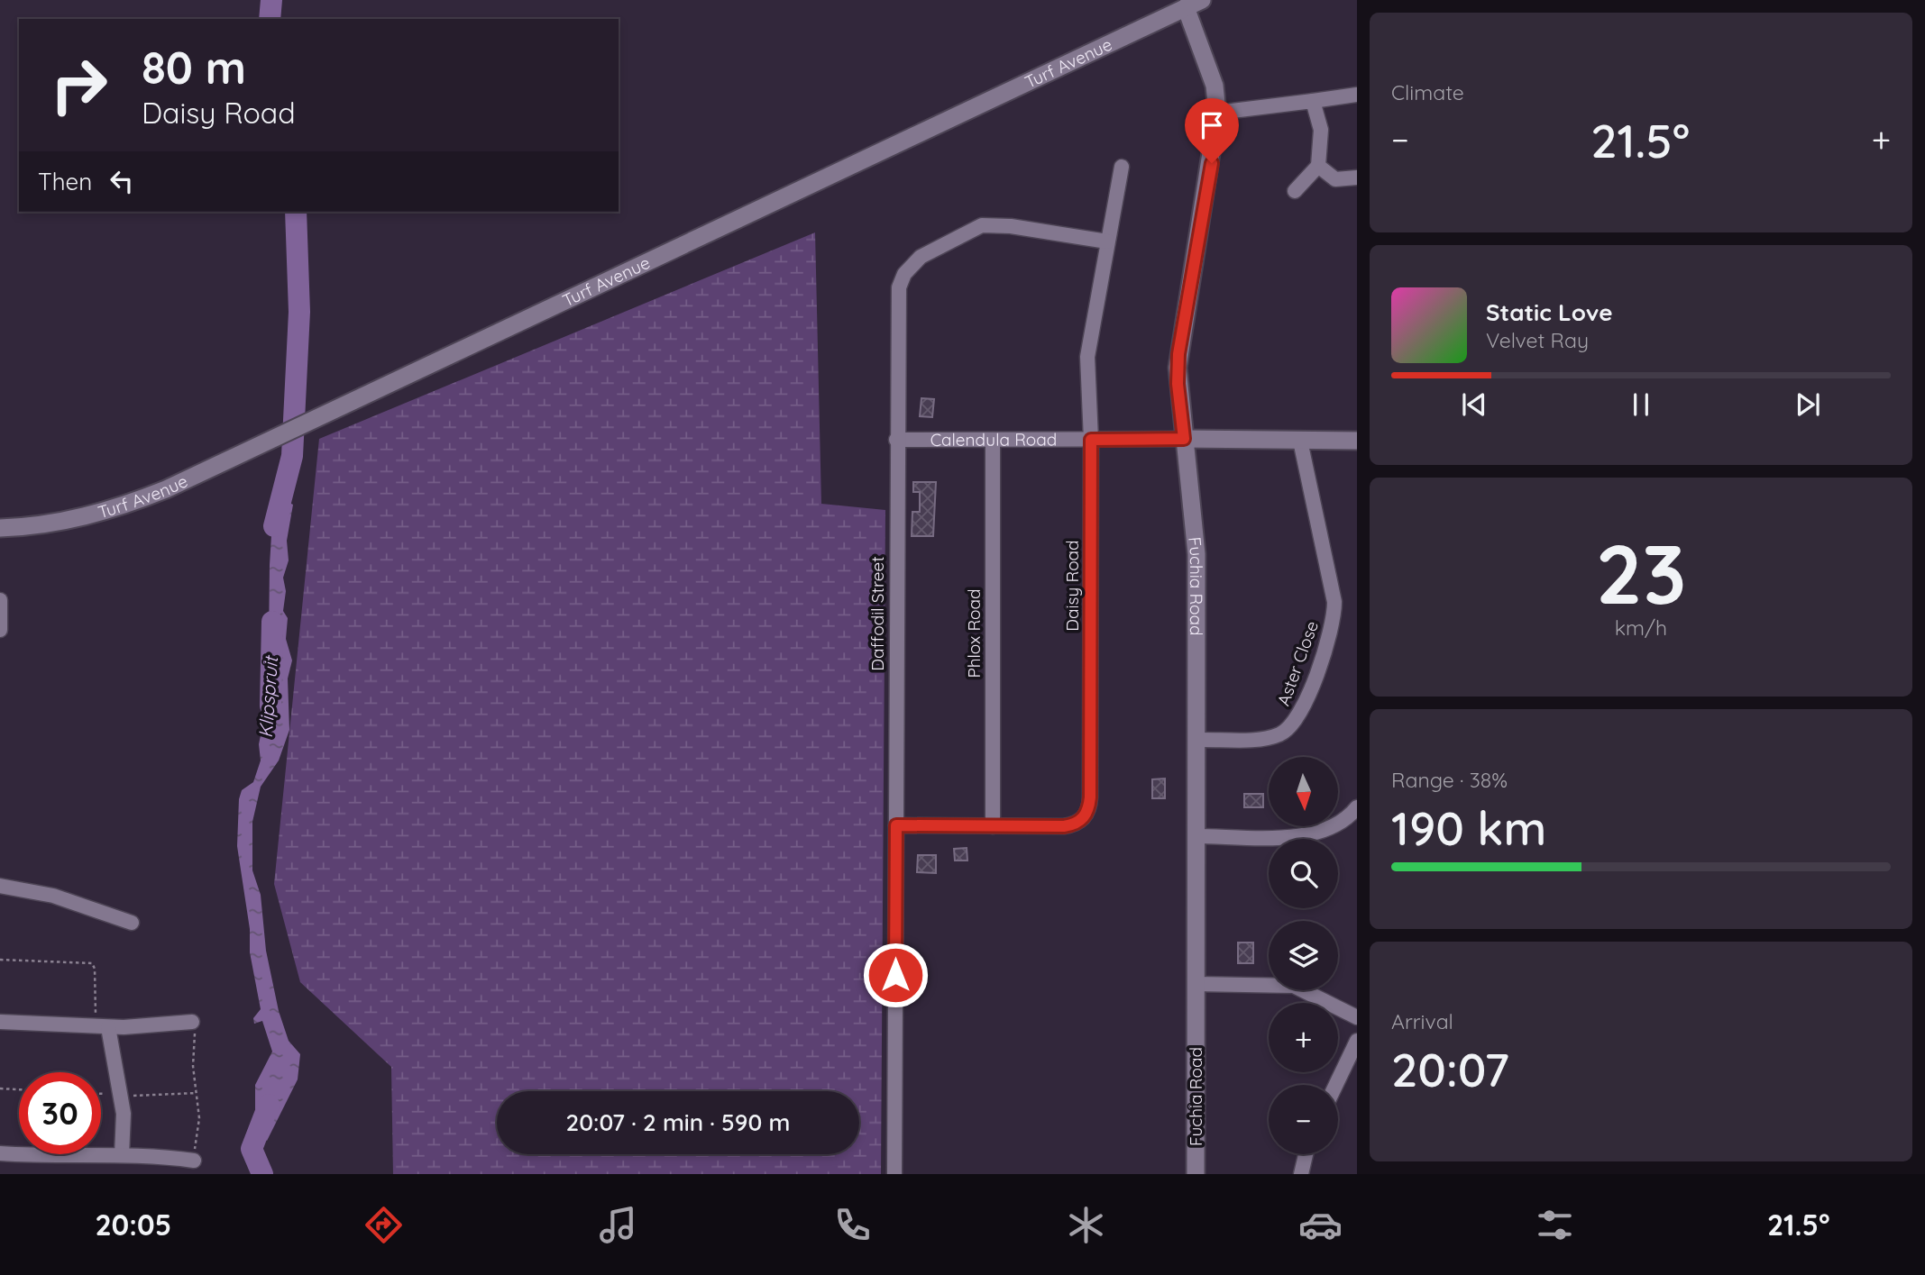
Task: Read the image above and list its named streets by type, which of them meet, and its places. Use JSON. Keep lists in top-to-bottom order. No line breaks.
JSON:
{"streets":{"street":["Turf Avenue","Calendula Road","Daisy Road","Fuchia Road","Daffodil Street","Phlox Road","Aster Close"]},"crossings":[["Turf Avenue","Fuchia Road"],["Calendula Road","Daisy Road"],["Calendula Road","Fuchia Road"],["Calendula Road","Daffodil Street"],["Calendula Road","Phlox Road"],["Calendula Road","Aster Close"],["Daisy Road","Daffodil Street"],["Daisy Road","Phlox Road"],["Fuchia Road","Aster Close"]],"water":["Klipspruit"],"north":"bottom","page":{"tile":["Climate",["23","km/h"],["Range · 38%","190 km"],["Arrival","20:07"]],"turn":["80 m","Daisy Road"],"heat":["−","21.5°","+"],"then":"Then","song":["Static Love","Velvet Ray"],"map_buttons":["+","−"],"limit":"30","trip":"20:07 · 2 min · 590 m","tabs":["20:05","21.5°"]}}
